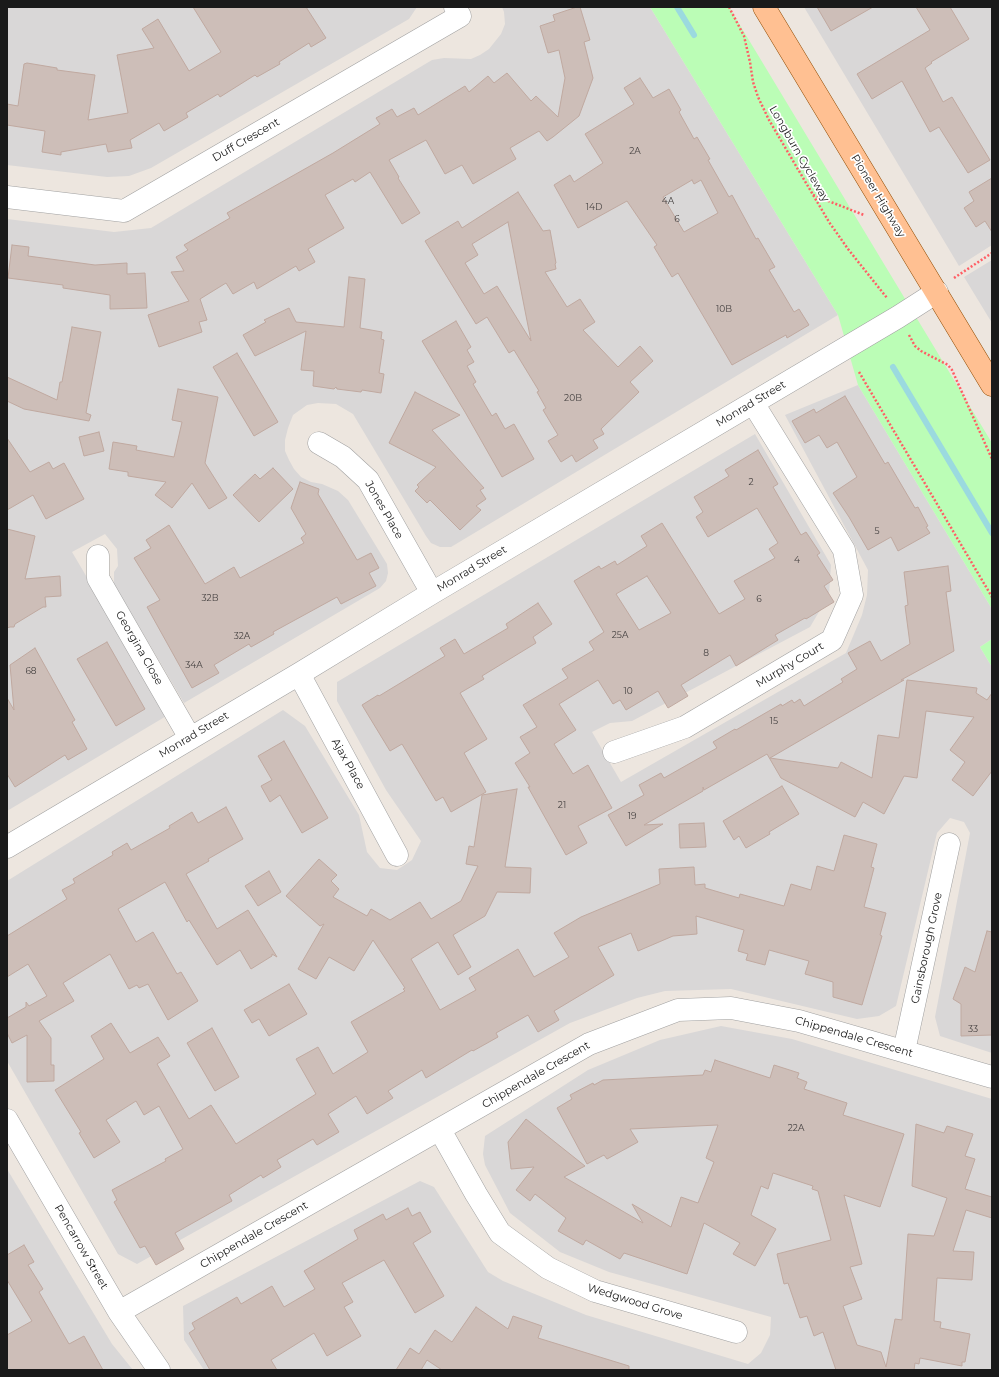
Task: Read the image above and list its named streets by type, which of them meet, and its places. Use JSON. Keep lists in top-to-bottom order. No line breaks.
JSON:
{"streets":{"main road":["Pioneer Highway"],"street":["Duff Crescent","Monrad Street","Jones Place","Georgina Close","Murphy Court","Ajax Place","Gainsborough Grove","Chippendale Crescent","Pencarrow Street","Wedgwood Grove"],"path":["Longburn Cycleway"]},"crossings":[["Pioneer Highway","Monrad Street"],["Monrad Street","Jones Place"],["Monrad Street","Georgina Close"],["Monrad Street","Murphy Court"],["Monrad Street","Ajax Place"],["Gainsborough Grove","Chippendale Crescent"],["Chippendale Crescent","Pencarrow Street"],["Chippendale Crescent","Wedgwood Grove"]],"house_numbers":["2A","4A","14D","6","10B","20B","2","5","4","32B","6","25A","32A","8","34A","68","10","15","21","19","33","22A"]}
